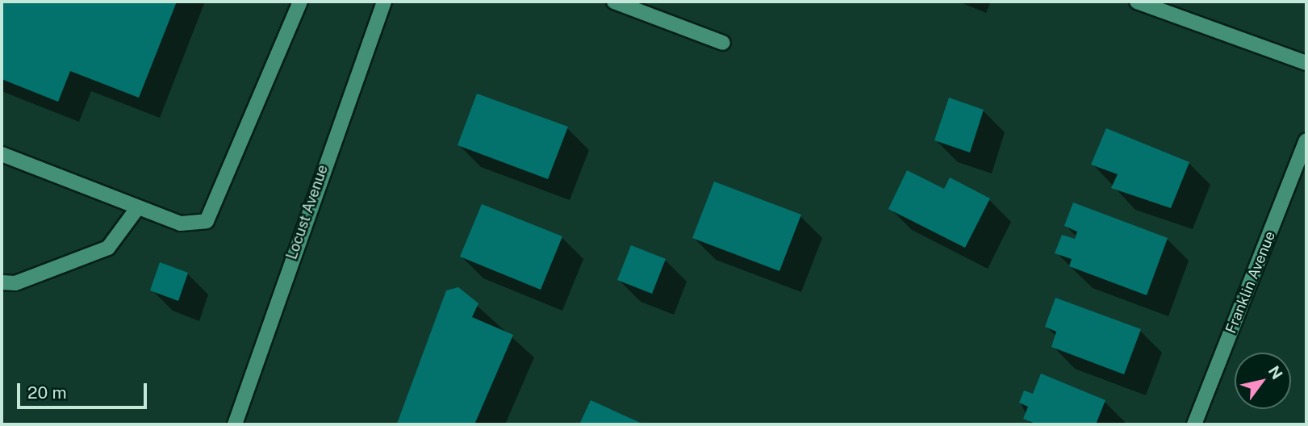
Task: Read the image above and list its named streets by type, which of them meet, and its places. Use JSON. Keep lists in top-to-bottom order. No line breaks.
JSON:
{"streets":{"street":["Locust Avenue","Franklin Avenue"]},"scale_bar":"20 m","north":"top right"}
